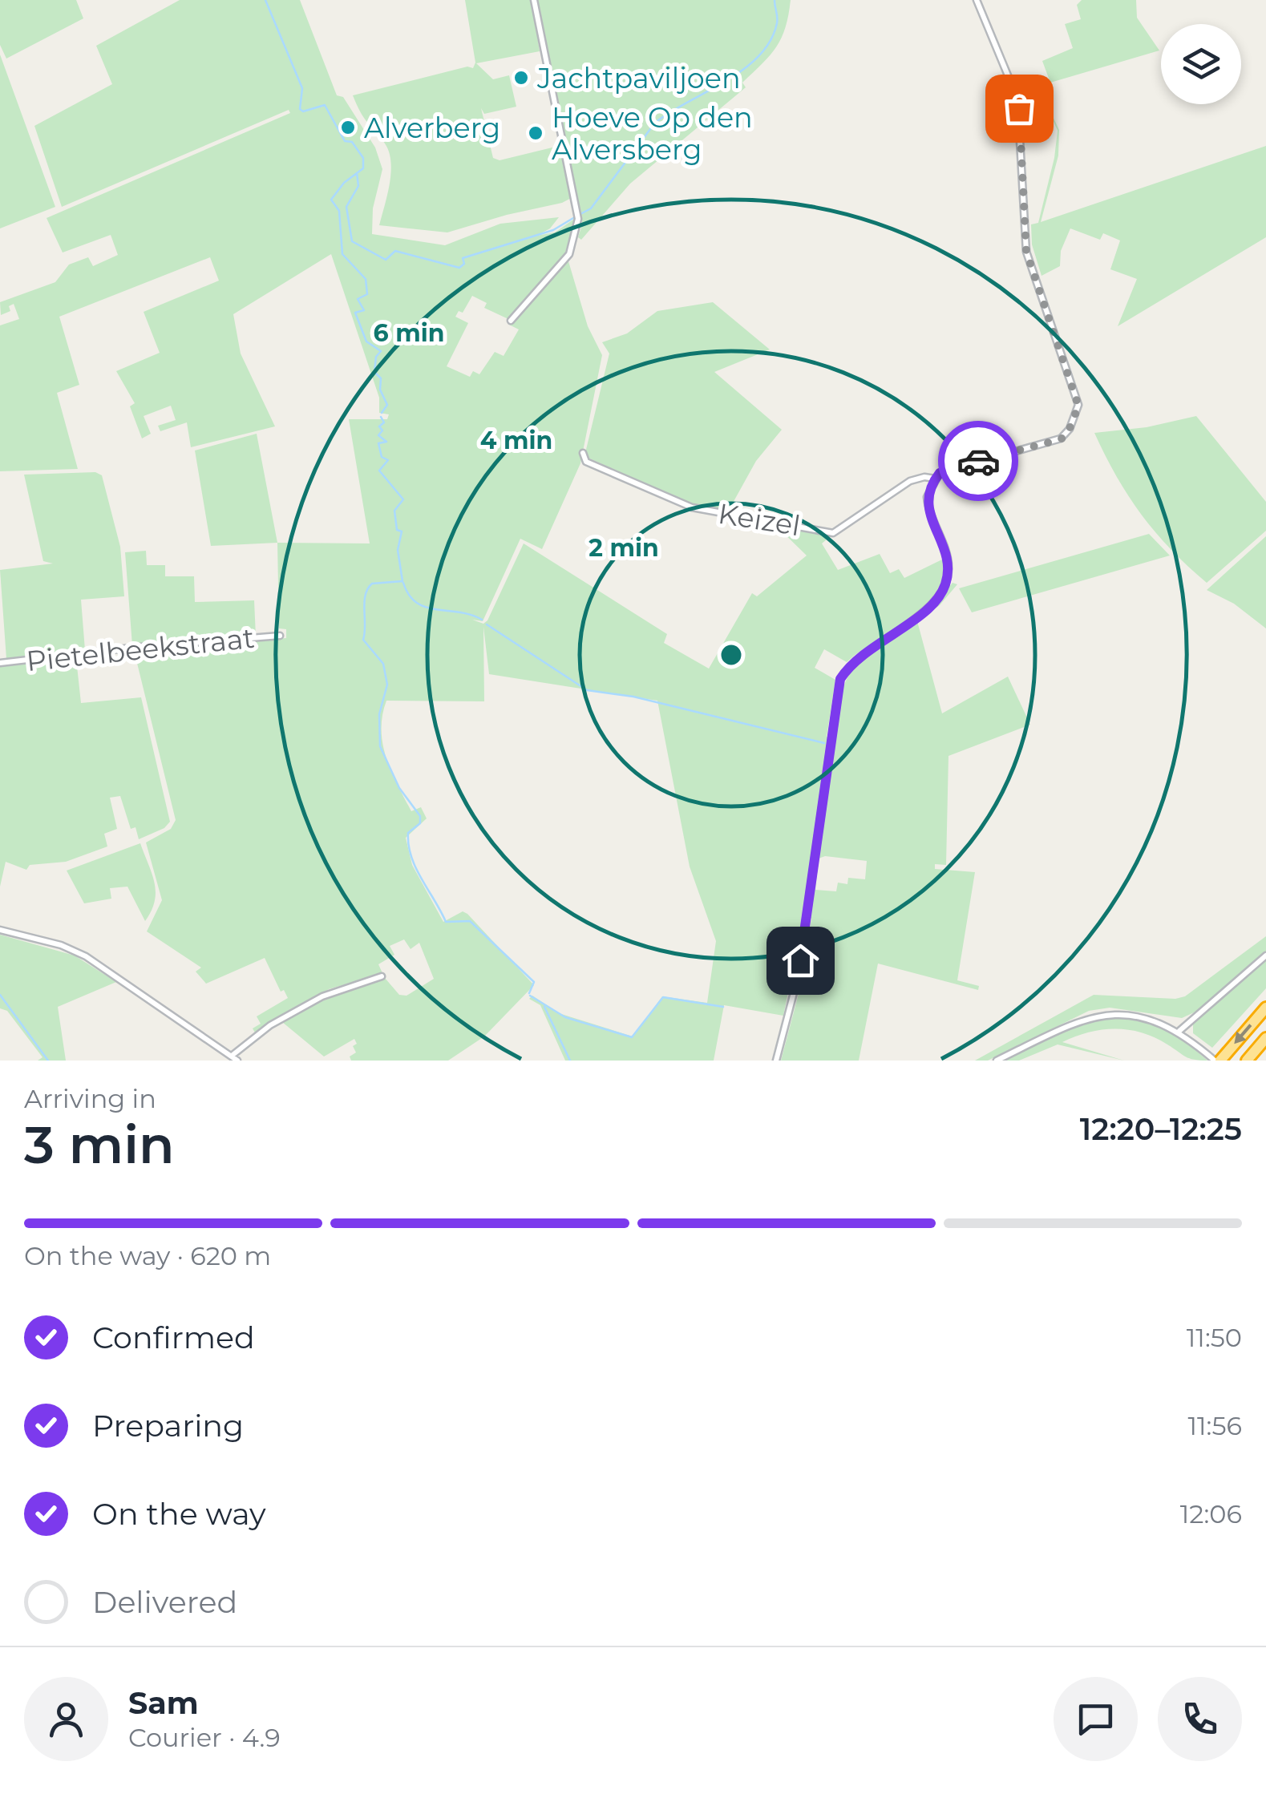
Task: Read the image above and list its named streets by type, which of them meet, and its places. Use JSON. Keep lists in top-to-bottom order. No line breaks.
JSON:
{"streets":{"street":["Keizel","Pietelbeekstraat"]},"places":["Jachtpaviljoen","Alverberg","Hoeve Op den Alversberg"],"page":{"heading":["3 min","Arriving in","12:20–12:25"],"panel":["Sam","Courier · 4.9"],"bar":"On the way · 620 m","list":[["Confirmed","11:50"],["Preparing","11:56"],["On the way","12:06"],"Delivered"]},"rings":["6 min","4 min","2 min"]}
